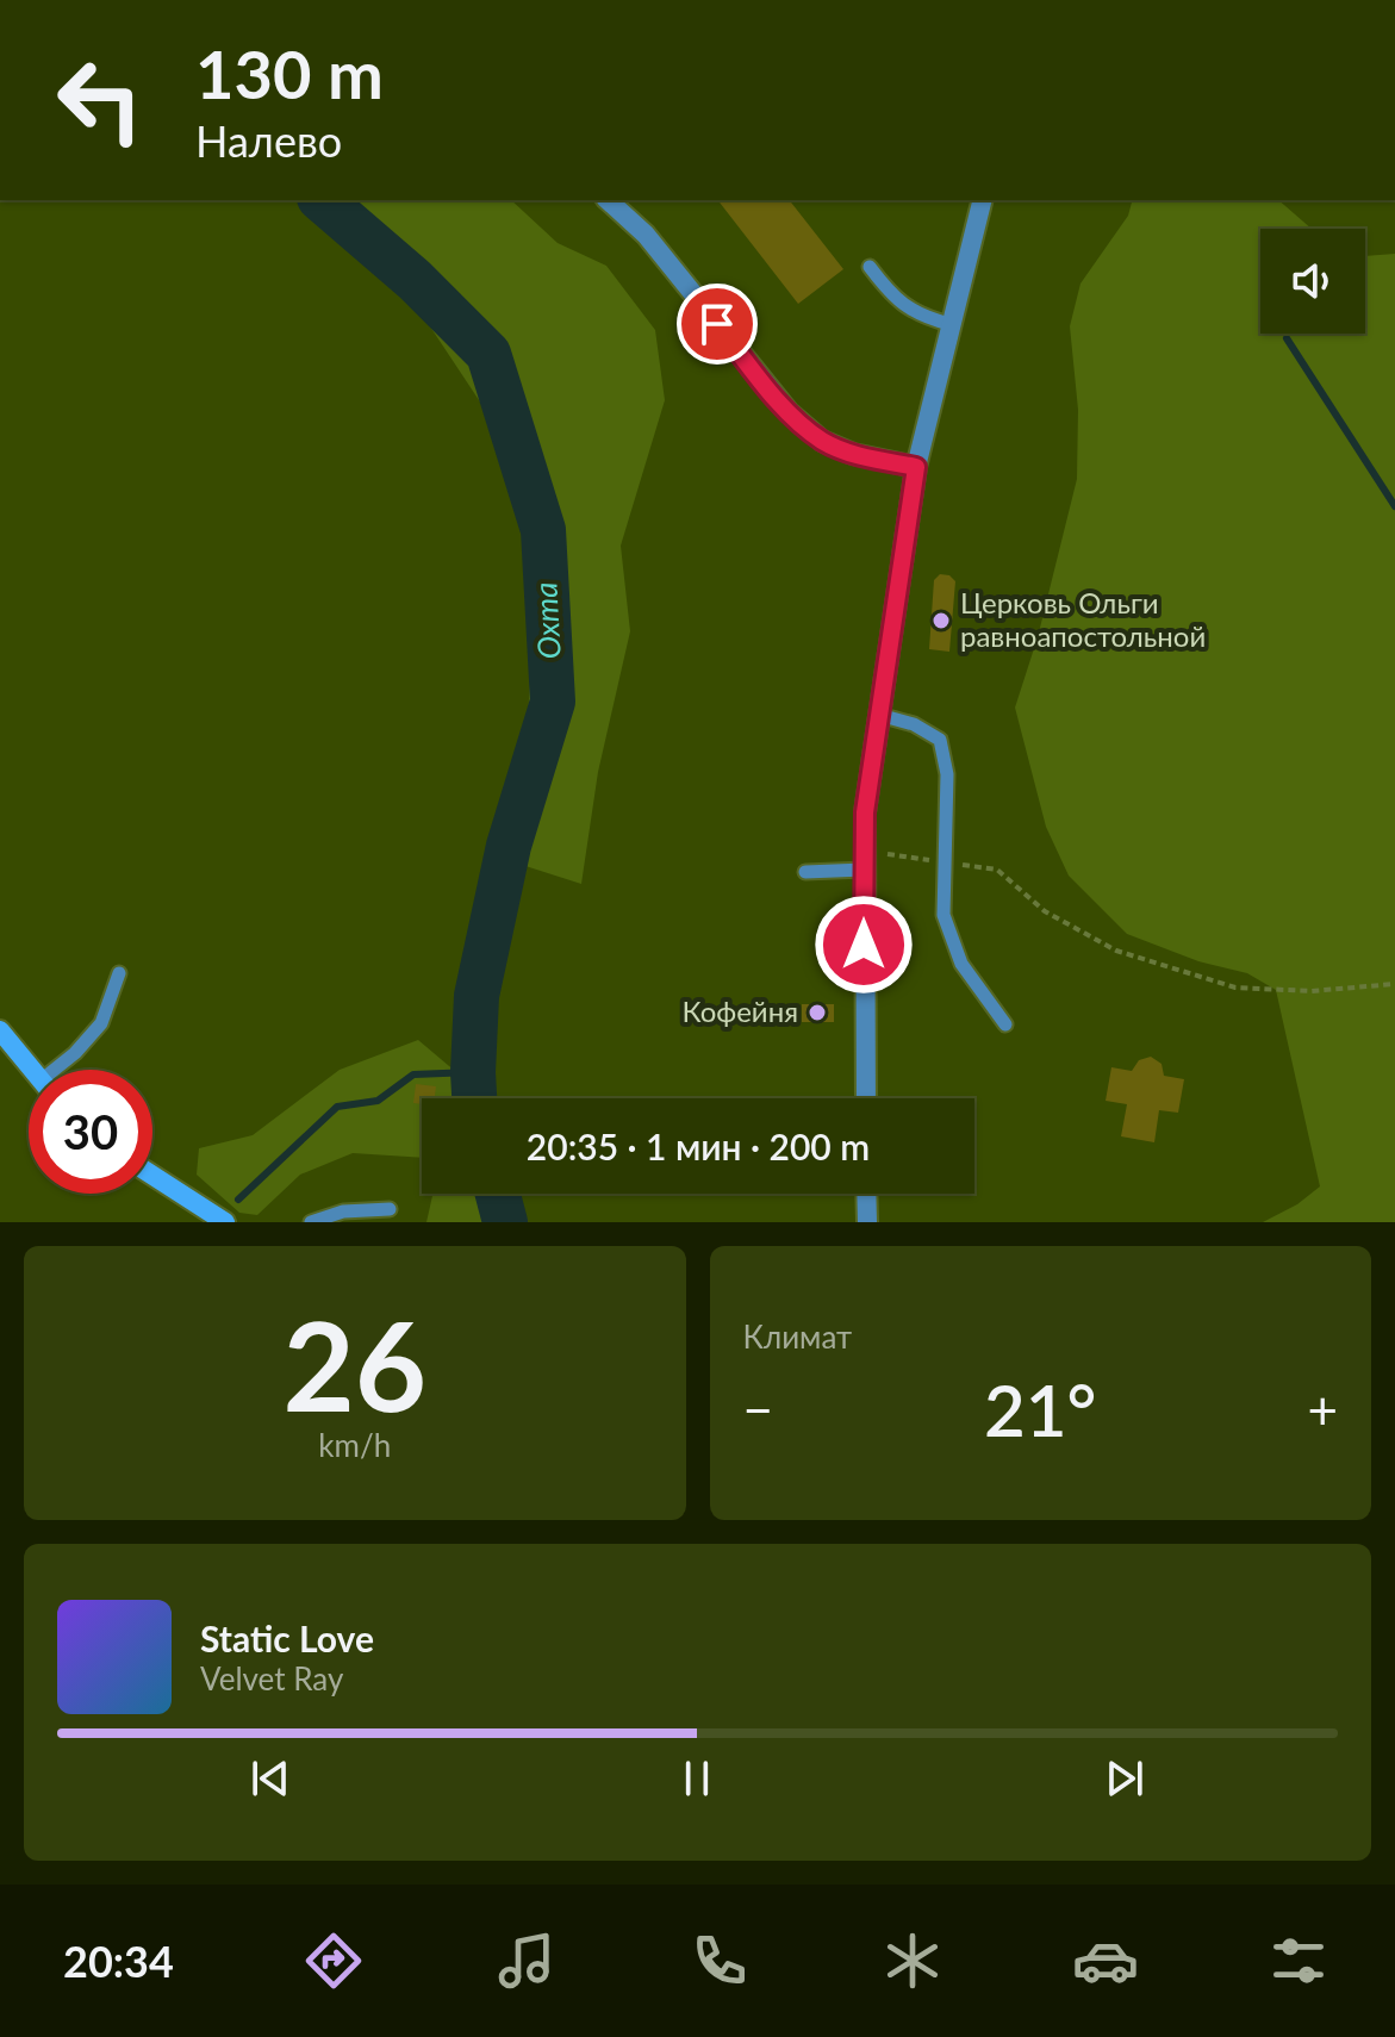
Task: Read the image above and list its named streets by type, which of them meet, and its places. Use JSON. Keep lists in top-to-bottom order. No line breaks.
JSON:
{"water":["Охта"],"places":["Церковь Ольги равноапостольной","Кофейня"],"page":{"turn":["130 m","Налево"],"limit":"30","trip":"20:35 · 1 мин · 200 m","tile":[["26","km/h"],"Климат"],"heat":["−","21°","+"],"song":["Static Love","Velvet Ray"],"tabs":"20:34"}}
